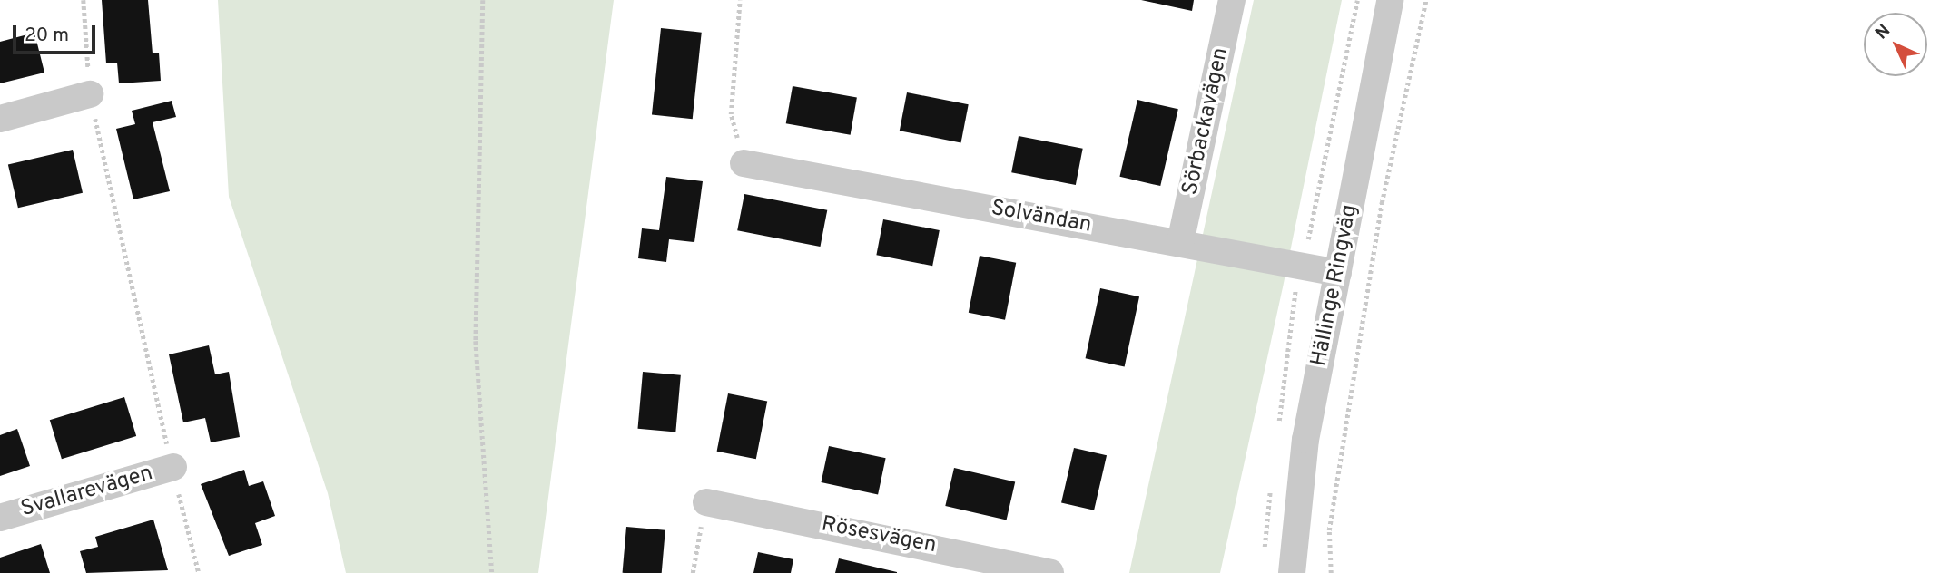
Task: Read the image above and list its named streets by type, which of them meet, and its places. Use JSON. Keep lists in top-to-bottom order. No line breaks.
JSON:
{"streets":{"street":["Sörbackavägen","Solvändan","Hällinge Ringväg","Svallarevägen","Rösesvägen"]},"crossings":[["Sörbackavägen","Solvändan"],["Solvändan","Hällinge Ringväg"]],"scale_bar":"20 m","north":"top left"}
